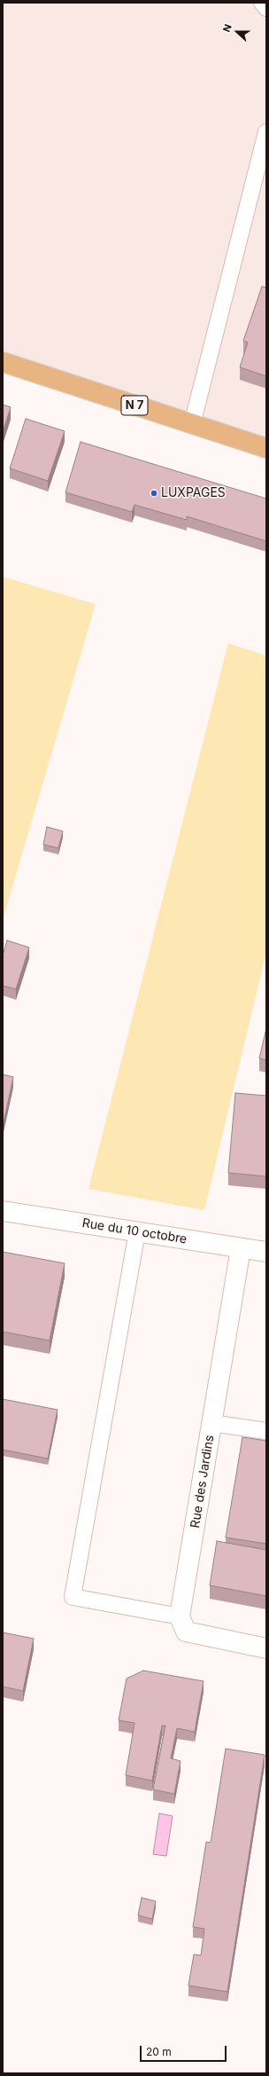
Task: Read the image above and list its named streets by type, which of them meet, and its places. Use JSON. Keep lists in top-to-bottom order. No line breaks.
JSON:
{"streets":{"main road":["N 7"],"street":["Rue du 10 octobre","Rue des Jardins"]},"crossings":[["Rue du 10 octobre","Rue des Jardins"]],"places":["LUXPAGES"],"scale_bar":"20 m","north":"left"}
